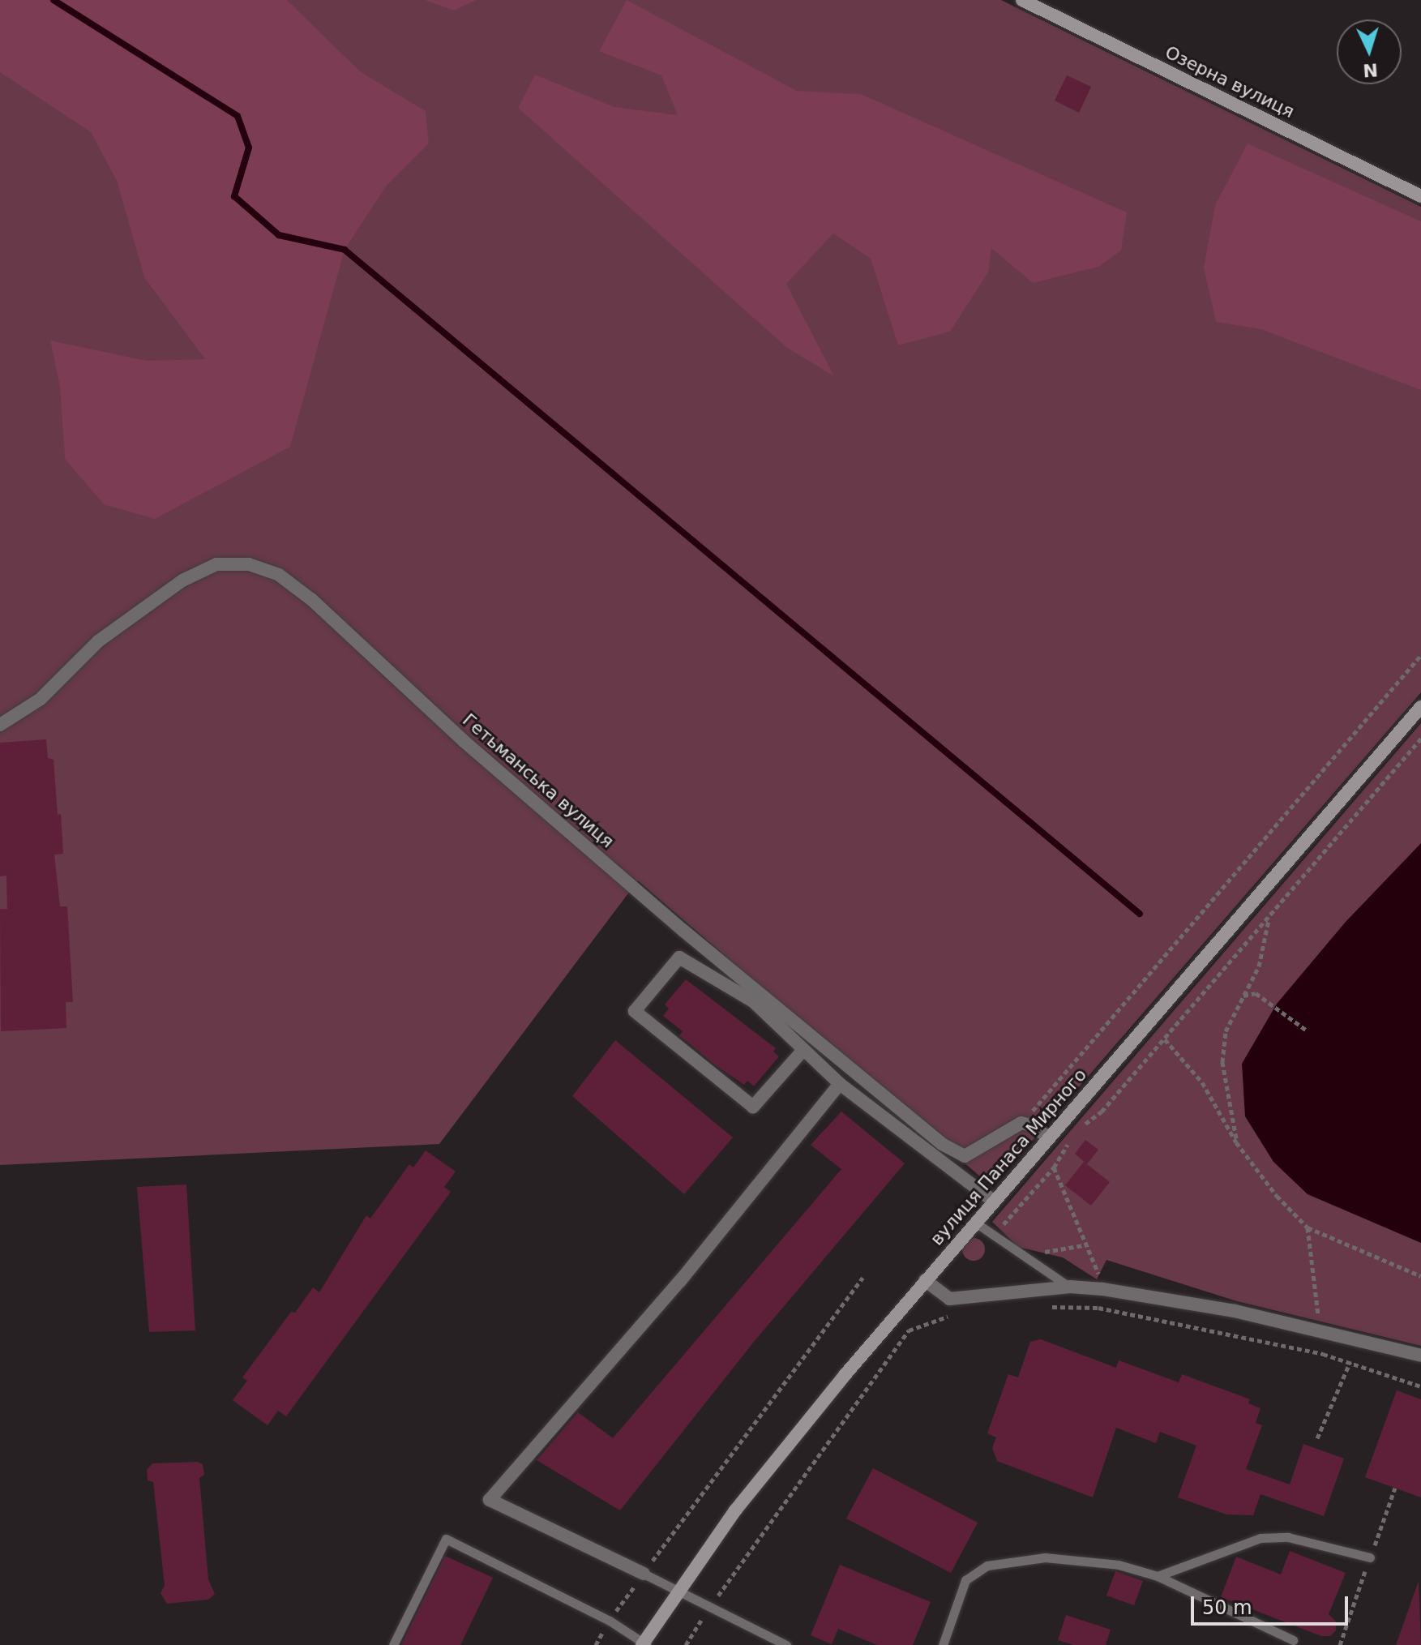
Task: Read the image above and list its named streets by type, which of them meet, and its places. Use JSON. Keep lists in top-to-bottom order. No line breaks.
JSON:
{"streets":{"main road":["Озерна вулиця","вулиця Панаса Мирного"],"street":["Гетьманська вулиця"]},"scale_bar":"50 m","north":"bottom"}
